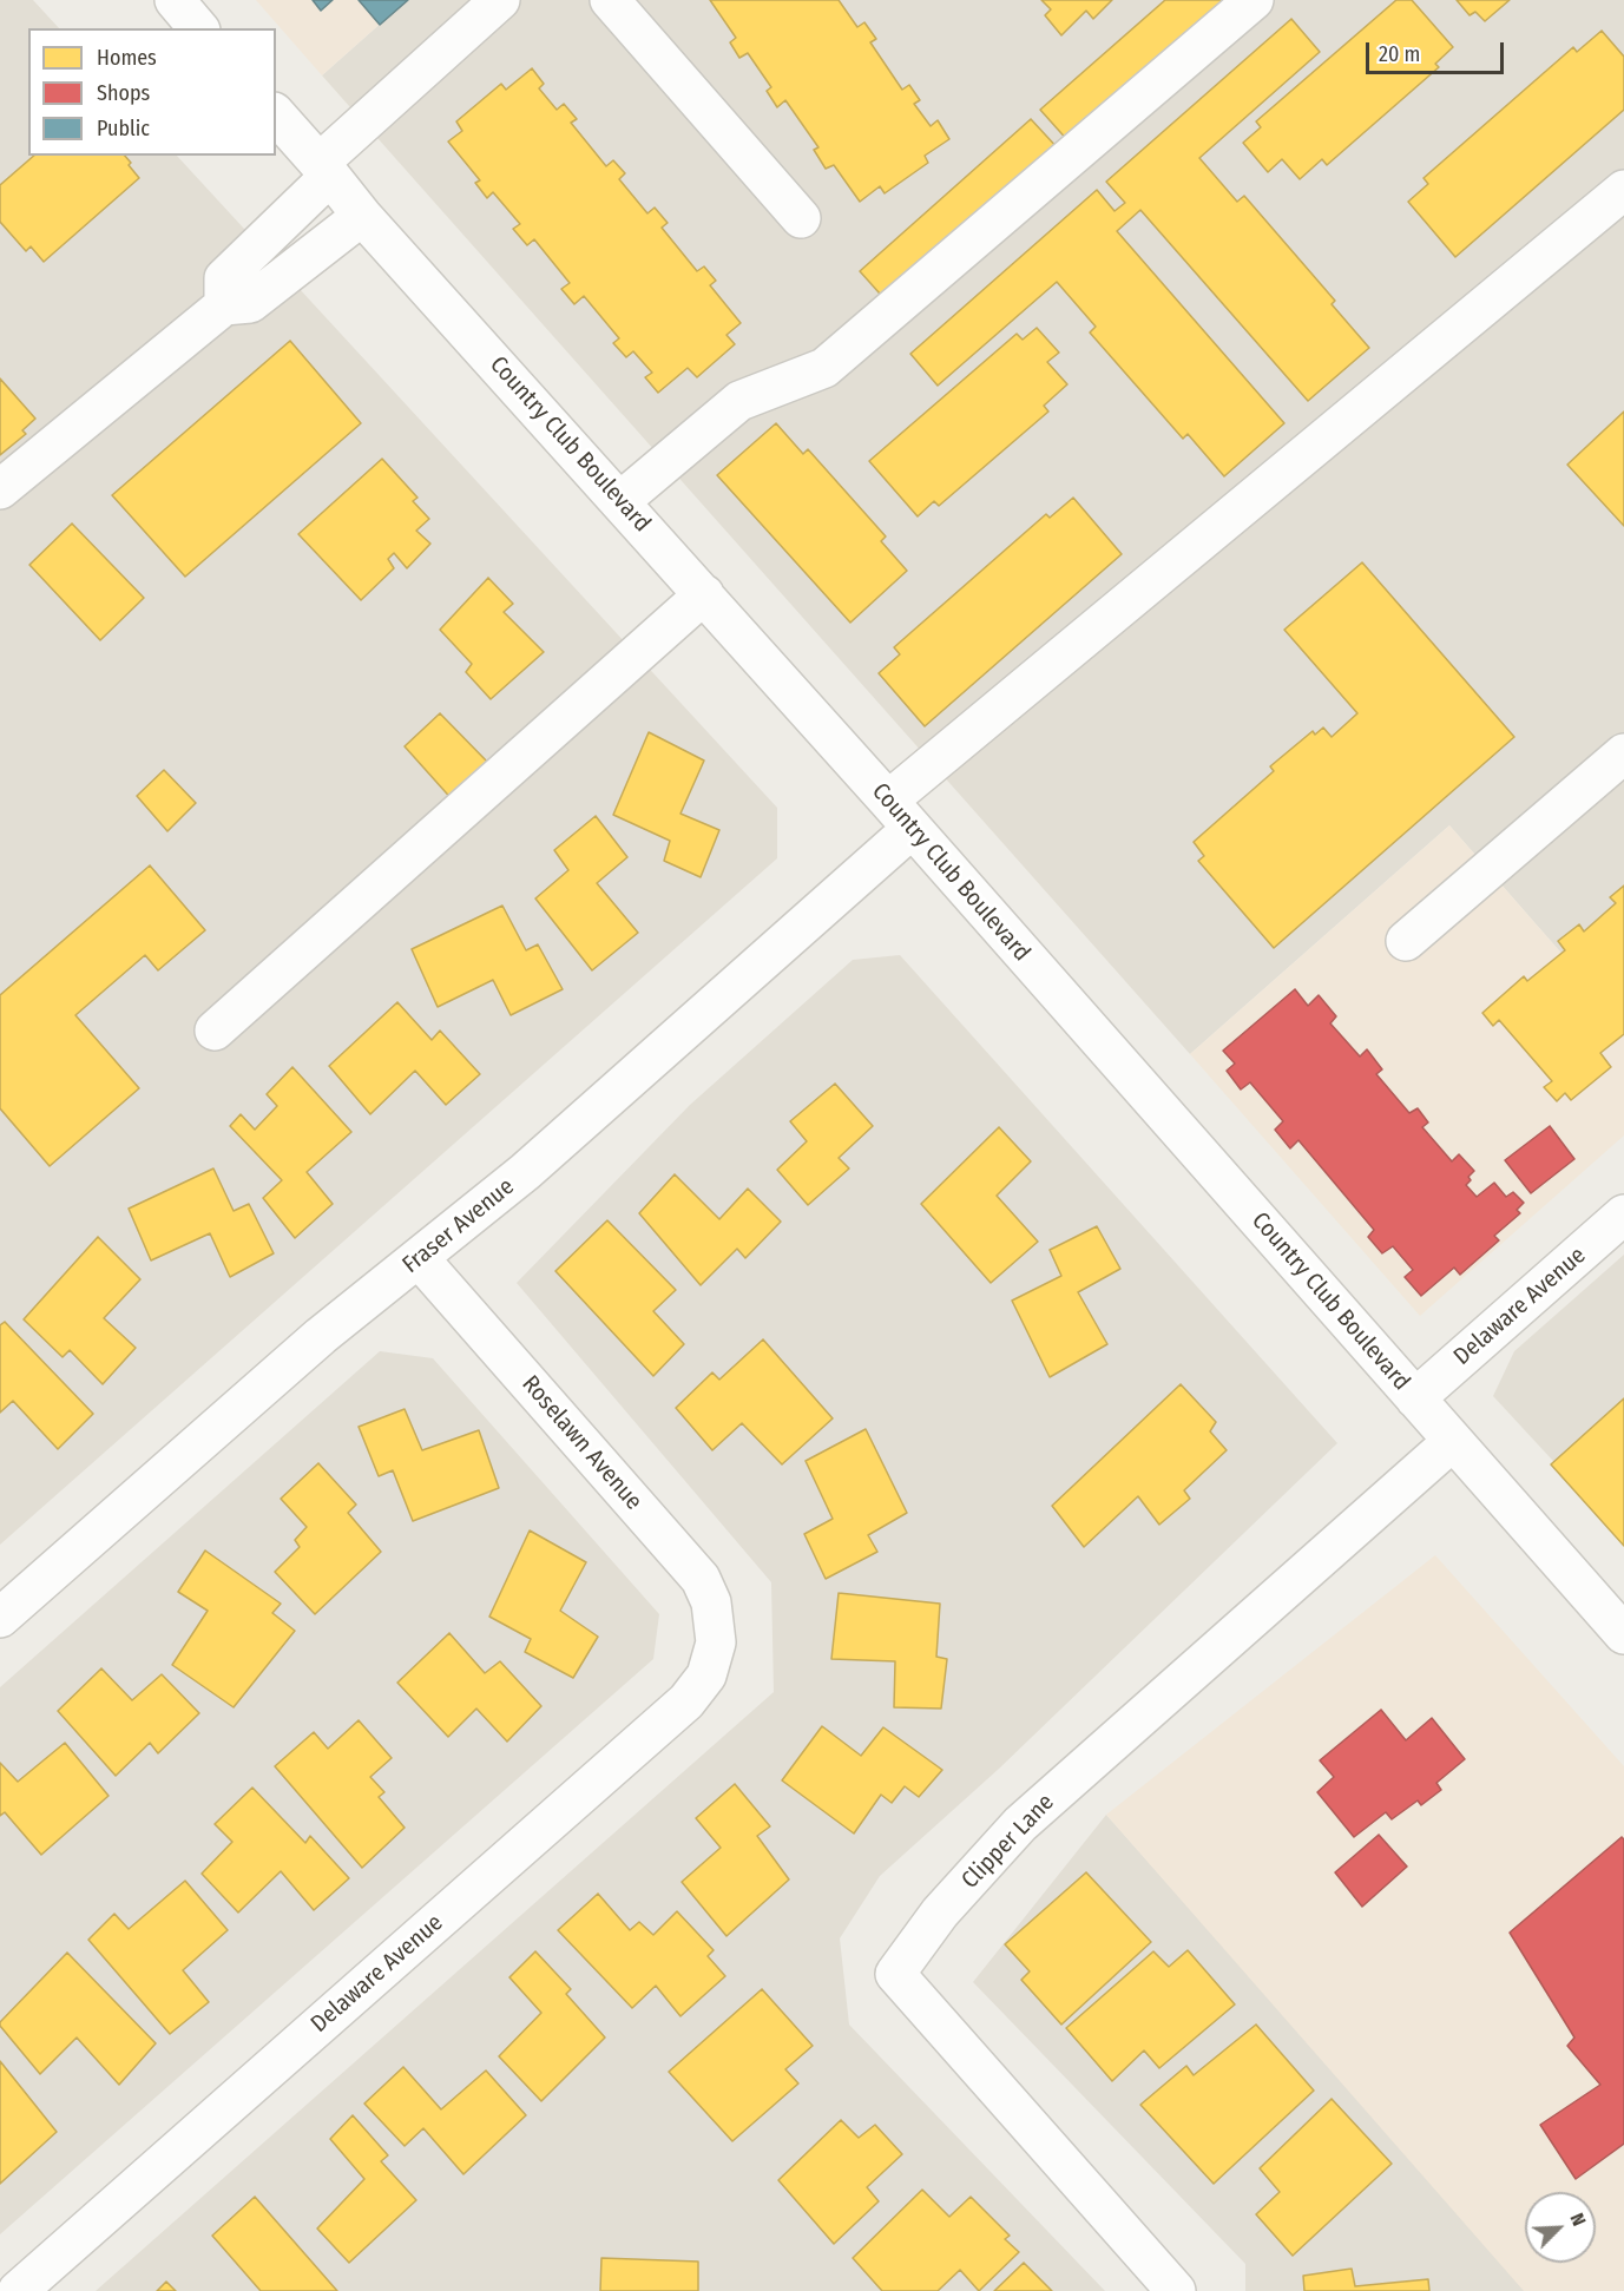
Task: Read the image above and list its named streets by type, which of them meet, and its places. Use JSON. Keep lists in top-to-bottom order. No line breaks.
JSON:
{"streets":{"street":["Country Club Boulevard","Fraser Avenue","Delaware Avenue","Roselawn Avenue","Clipper Lane"]},"crossings":[["Country Club Boulevard","Fraser Avenue"],["Country Club Boulevard","Delaware Avenue"],["Country Club Boulevard","Clipper Lane"],["Fraser Avenue","Roselawn Avenue"],["Delaware Avenue","Roselawn Avenue"]],"legend":["Homes","Shops","Public"],"scale_bar":"20 m","north":"top right"}
